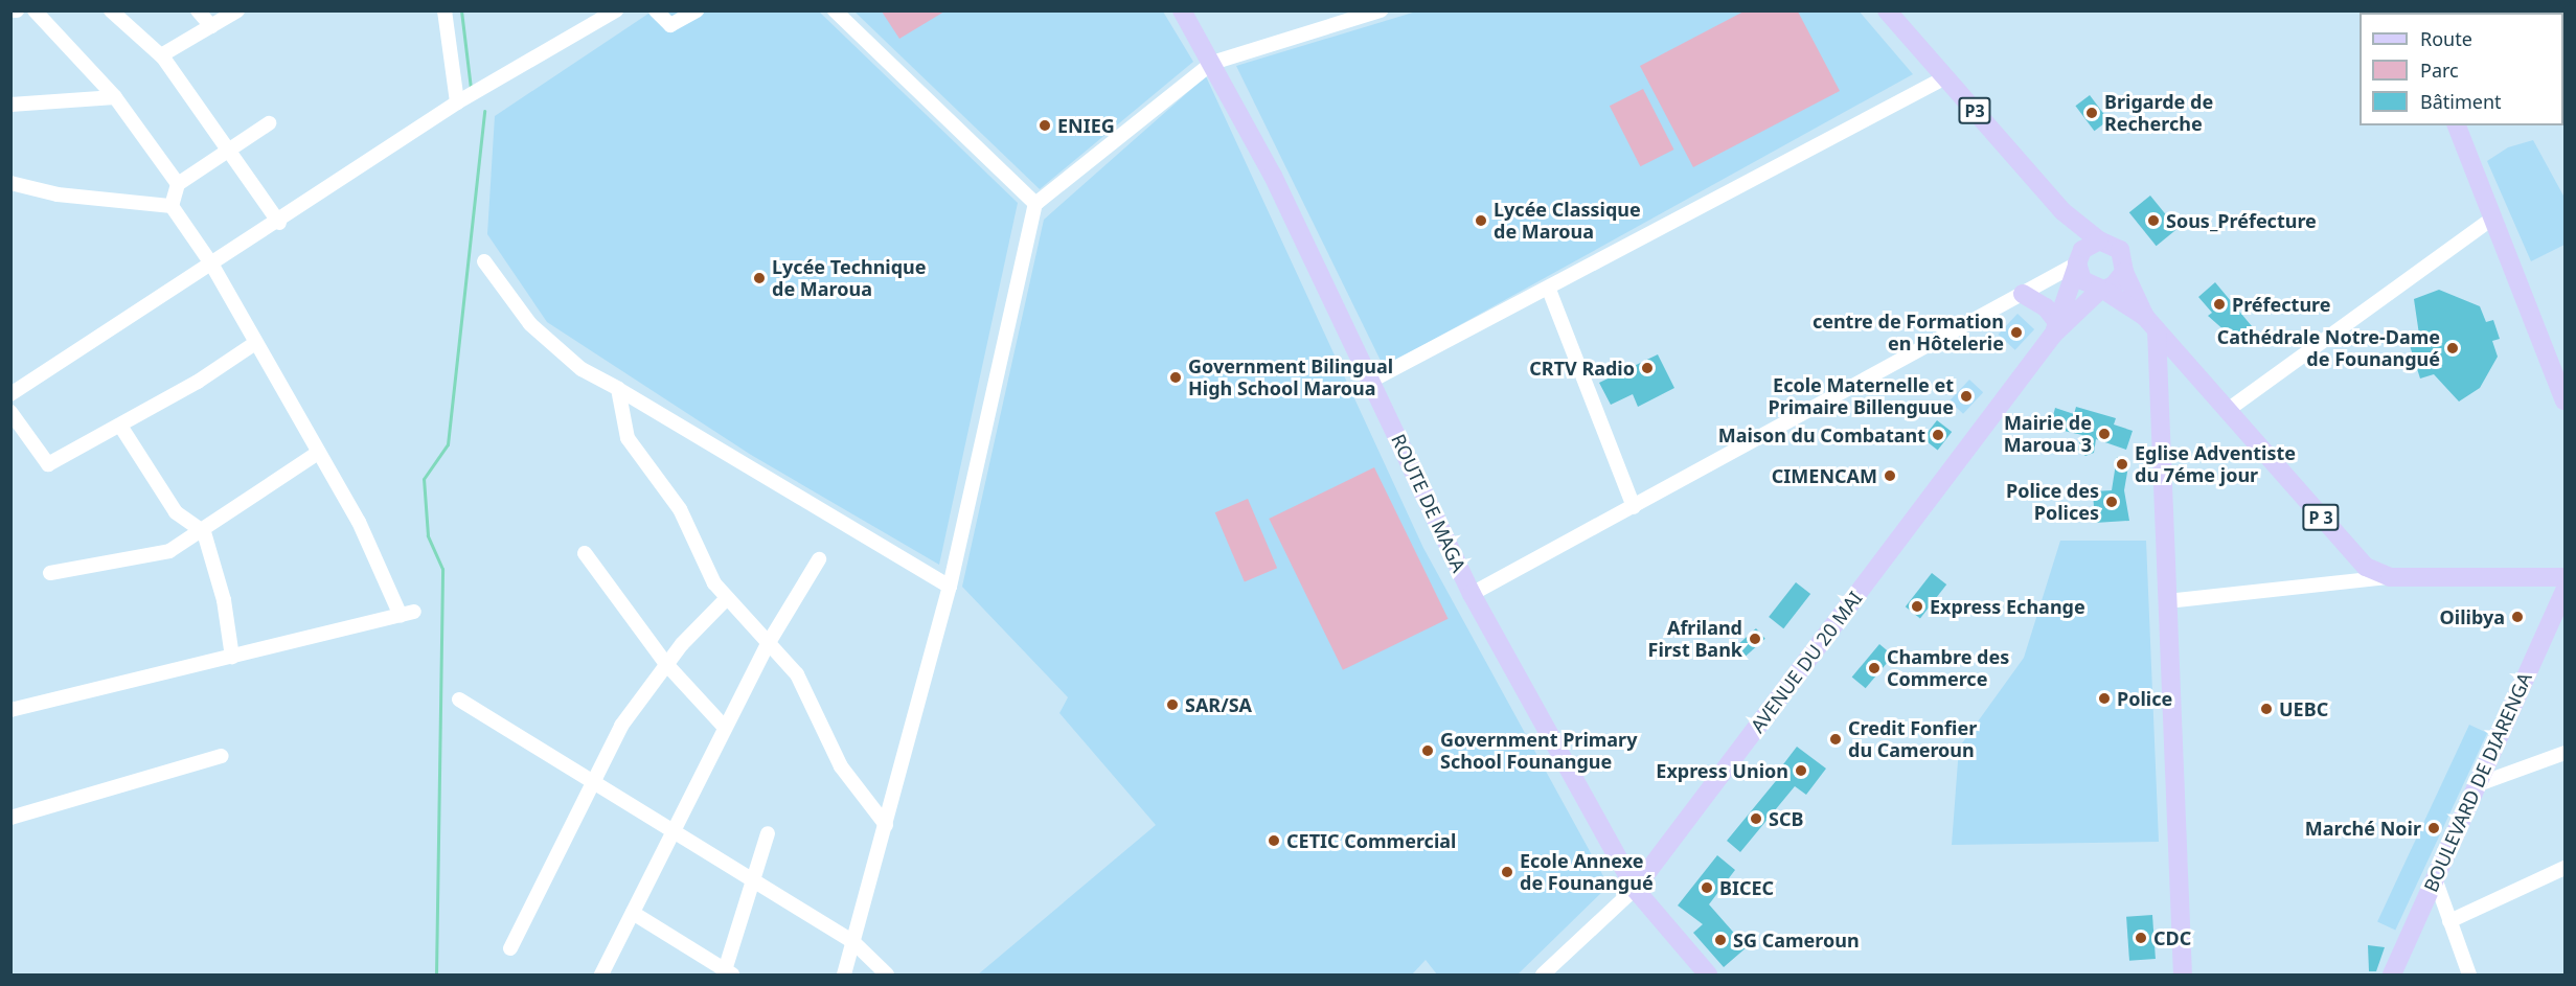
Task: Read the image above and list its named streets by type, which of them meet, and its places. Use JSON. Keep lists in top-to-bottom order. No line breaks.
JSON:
{"streets":{"main road":["P3","ROUTE DE MAGA","P 3","AVENUE DU 20 MAI","BOULEVARD DE DIARENGA"]},"crossings":[["ROUTE DE MAGA","AVENUE DU 20 MAI"],["P 3","BOULEVARD DE DIARENGA"]],"places":["Brigarde de Recherche","ENIEG","Lycée Classique de Maroua","Sous_Préfecture","Lycée Technique de Maroua","Préfecture","centre de Formation en Hôtelerie","Cathédrale Notre-Dame de Founangué","CRTV Radio","Government Bilingual High School Maroua","Ecole Maternelle et Primaire Billenguue","Mairie de Maroua 3","Maison du Combatant","Eglise Adventiste du 7éme jour","CIMENCAM","Police des Polices","Express Echange","Oilibya","Afriland First Bank","Chambre des Commerce","Police","SAR/SA","UEBC","Credit Fonfier du Cameroun","Government Primary School Founangue","Express Union","SCB","Marché Noir","CETIC Commercial","Ecole Annexe de Founangué","BICEC","CDC","SG Cameroun"],"legend":["Route","Parc","Bâtiment"]}
